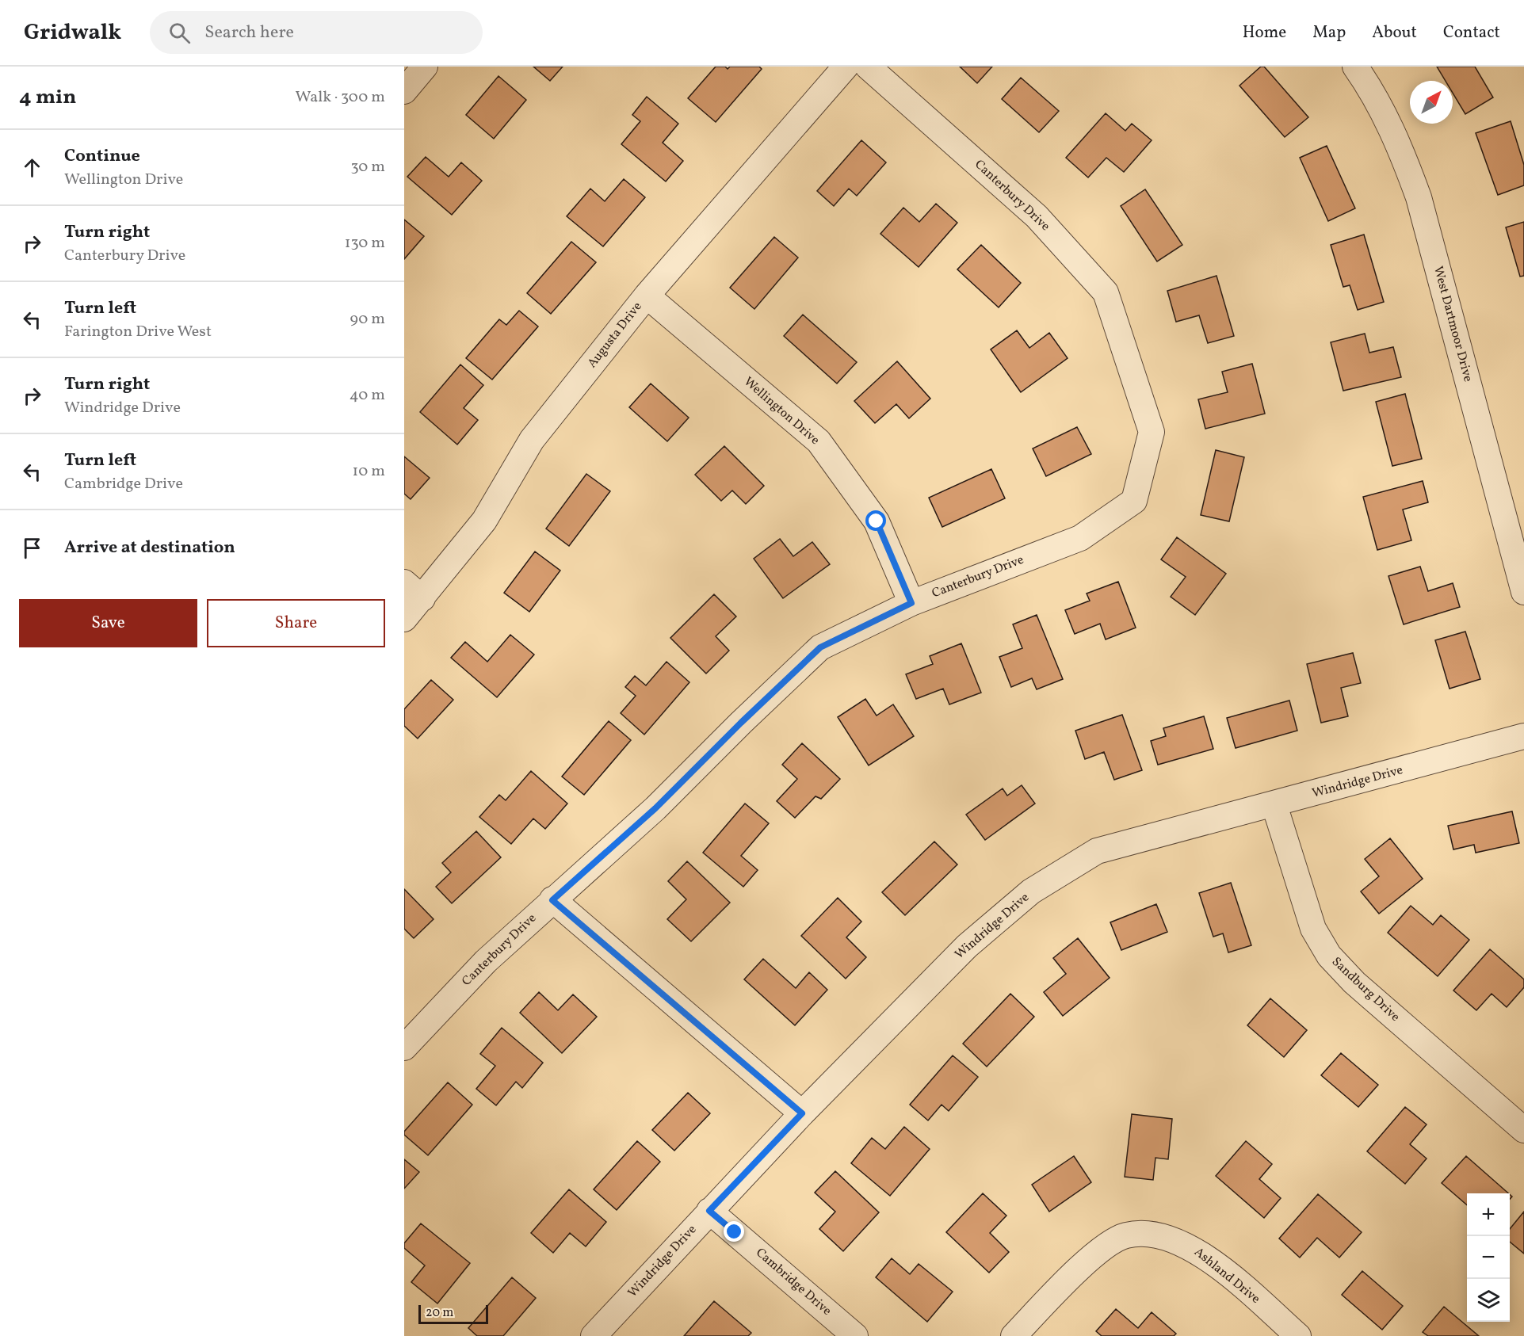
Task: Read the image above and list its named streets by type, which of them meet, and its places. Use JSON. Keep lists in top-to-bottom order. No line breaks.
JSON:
{"streets":{"street":["Canterbury Drive","West Dartmoor Drive","Augusta Drive","Wellington Drive","Windridge Drive","Sandburg Drive","Ashland Drive","Cambridge Drive"]},"crossings":[["Canterbury Drive","Wellington Drive"],["Augusta Drive","Wellington Drive"],["Windridge Drive","Sandburg Drive"],["Windridge Drive","Cambridge Drive"]],"scale_bar":"20 m","north":"top right","page":{"header":"Gridwalk","search":"Search here","nav":["Home","Map","About","Contact"],"heading":["4 min","Walk · 300 m"],"list":[["Continue","Wellington Drive","30 m"],["Turn right","Canterbury Drive","130 m"],["Turn left","Farington Drive West","90 m"],["Turn right","Windridge Drive","40 m"],["Turn left","Cambridge Drive","10 m"],"Arrive at destination"],"buttons":["Save","Share"],"map_buttons":["+","−"],"scale":"20 m"}}
